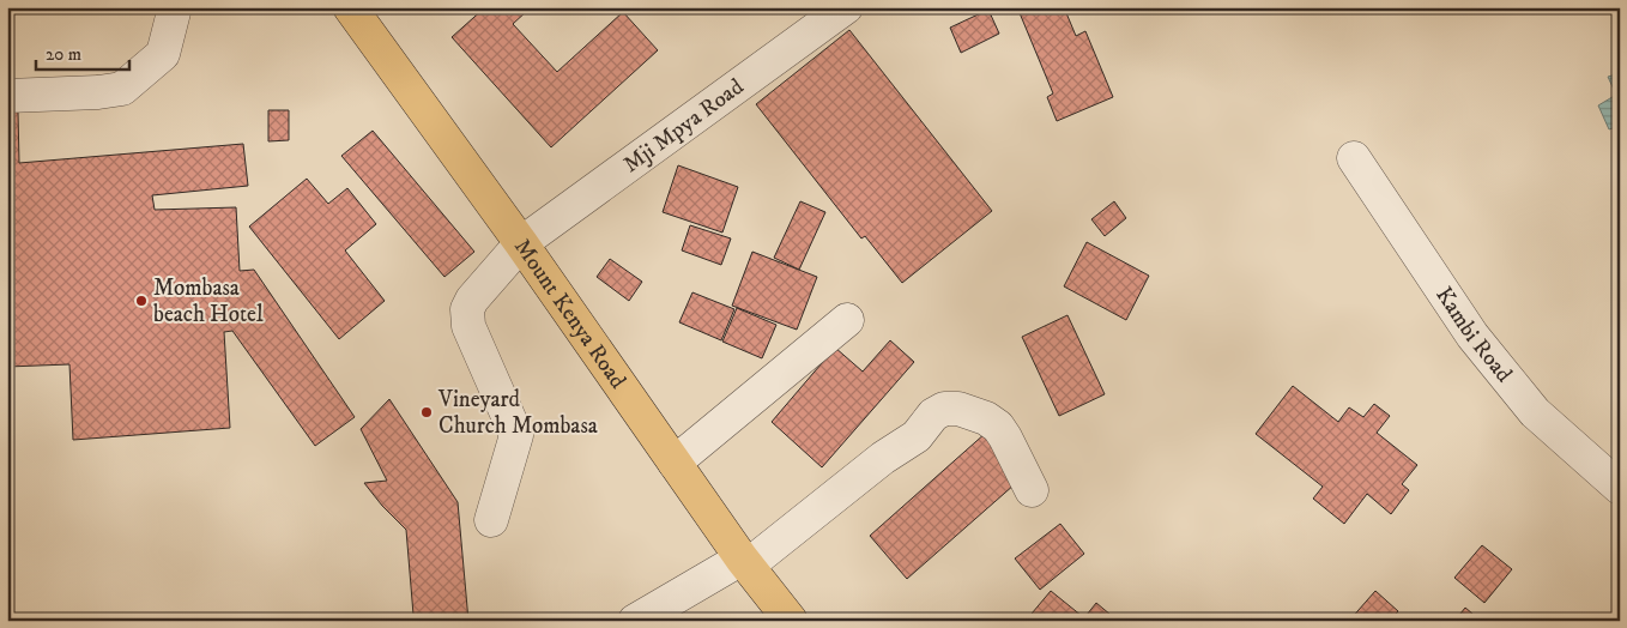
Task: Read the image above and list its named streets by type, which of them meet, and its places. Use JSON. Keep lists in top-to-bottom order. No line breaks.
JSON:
{"streets":{"main road":["Mount Kenya Road"],"street":["Mji Mpya Road","Kambi Road"]},"crossings":[["Mji Mpya Road","Mount Kenya Road"]],"places":["Mombasa beach Hotel","Vineyard Church Mombasa"],"scale_bar":"20 m"}
